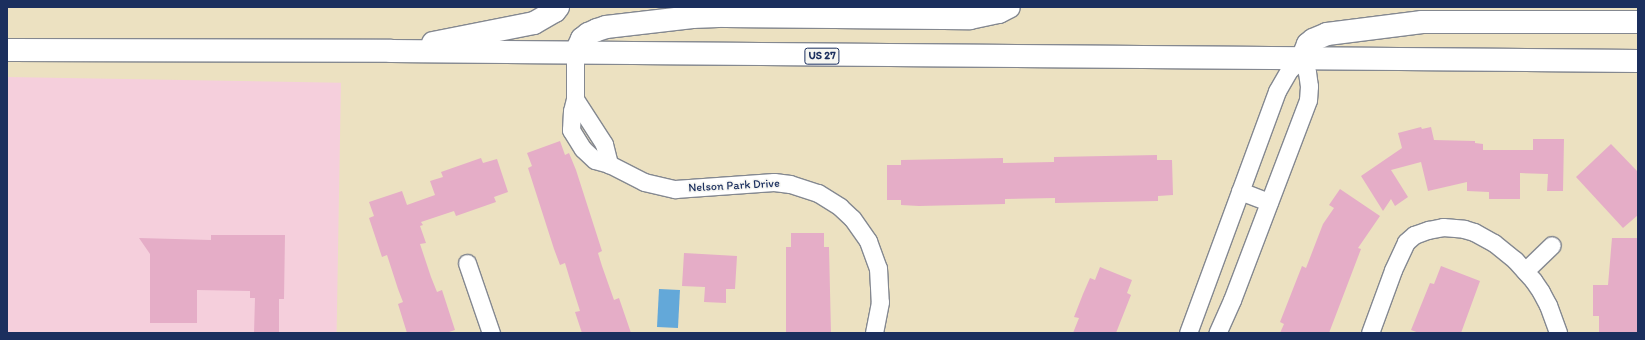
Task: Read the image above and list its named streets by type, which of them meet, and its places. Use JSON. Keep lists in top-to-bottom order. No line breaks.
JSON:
{"streets":{"highway":["US 27"],"street":["Nelson Park Drive"]},"crossings":[["US 27","Nelson Park Drive"]]}
